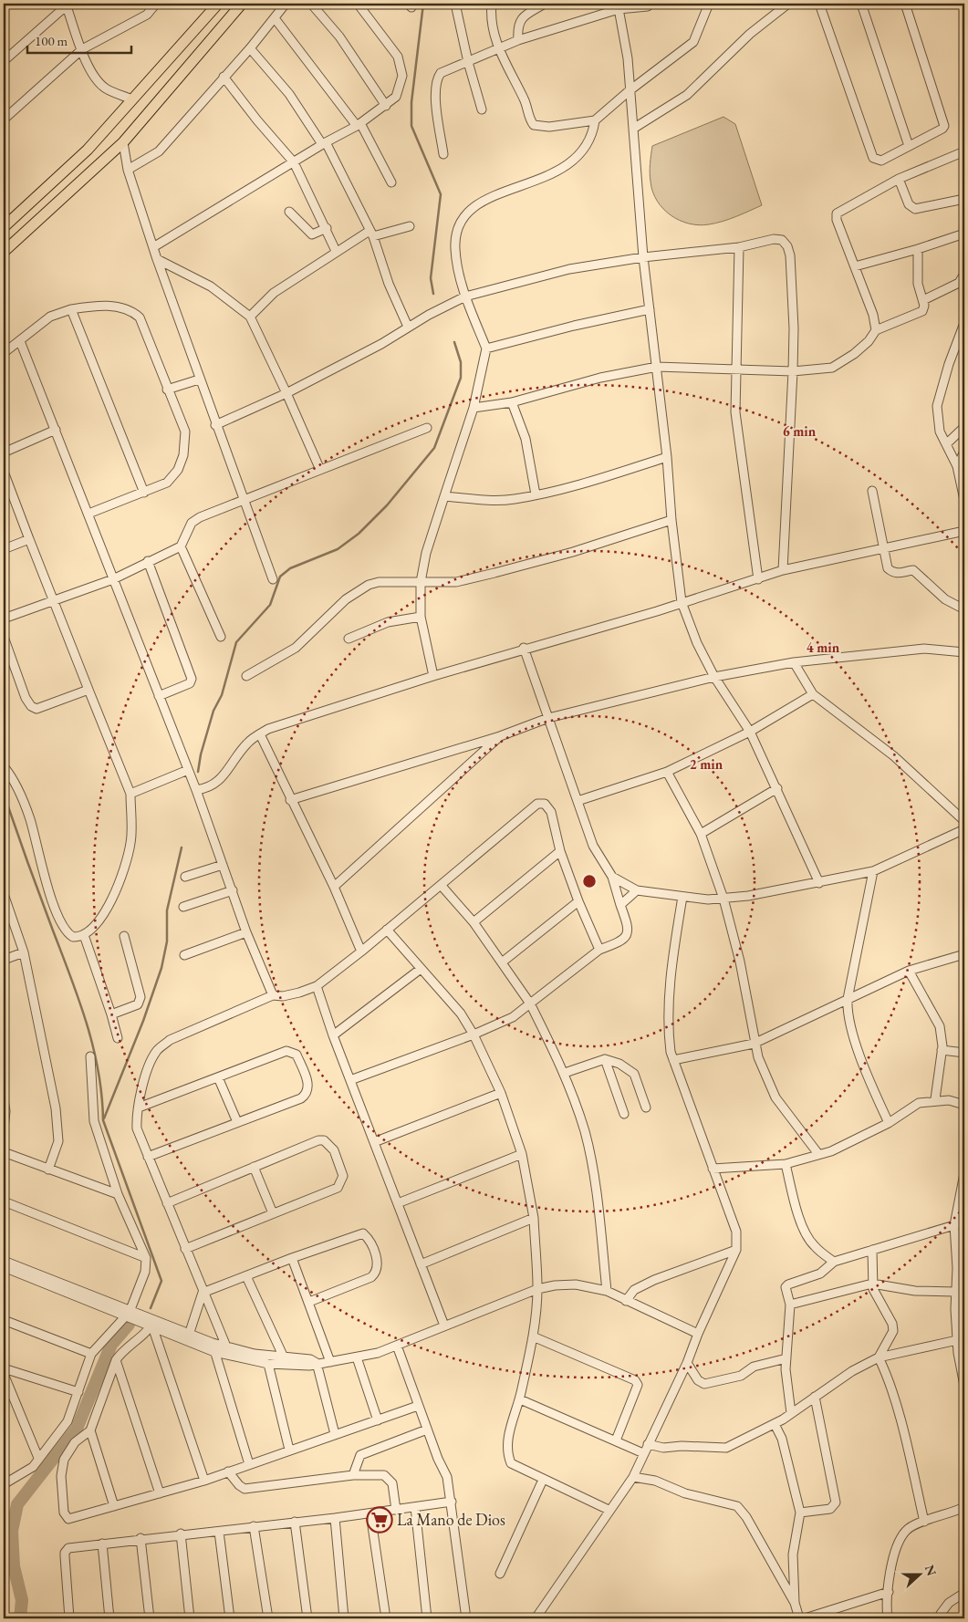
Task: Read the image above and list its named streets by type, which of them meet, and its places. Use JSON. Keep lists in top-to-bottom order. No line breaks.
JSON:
{"places":{"supermarket":["La Mano de Dios"]},"scale_bar":"100 m","north":"right","rings":["6 min","4 min","2 min"]}
